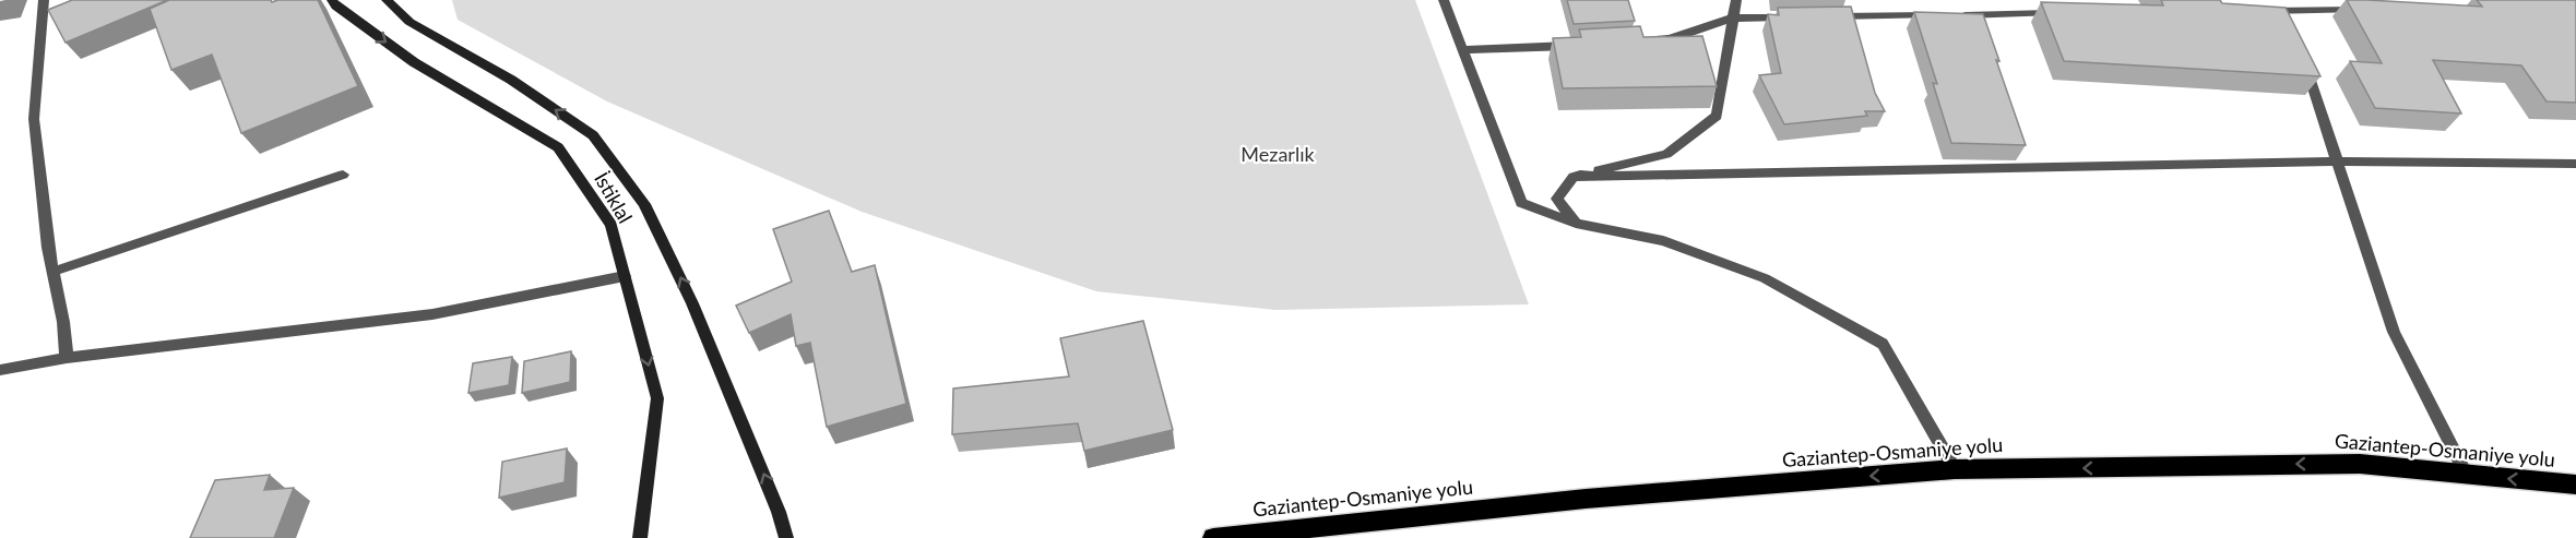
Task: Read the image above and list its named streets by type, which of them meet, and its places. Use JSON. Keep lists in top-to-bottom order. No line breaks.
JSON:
{"streets":{"highway":["Gaziantep-Osmaniye yolu"],"street":["İstiklal"]},"one_way":["Gaziantep-Osmaniye yolu"],"parks":["Mezarlık"]}
